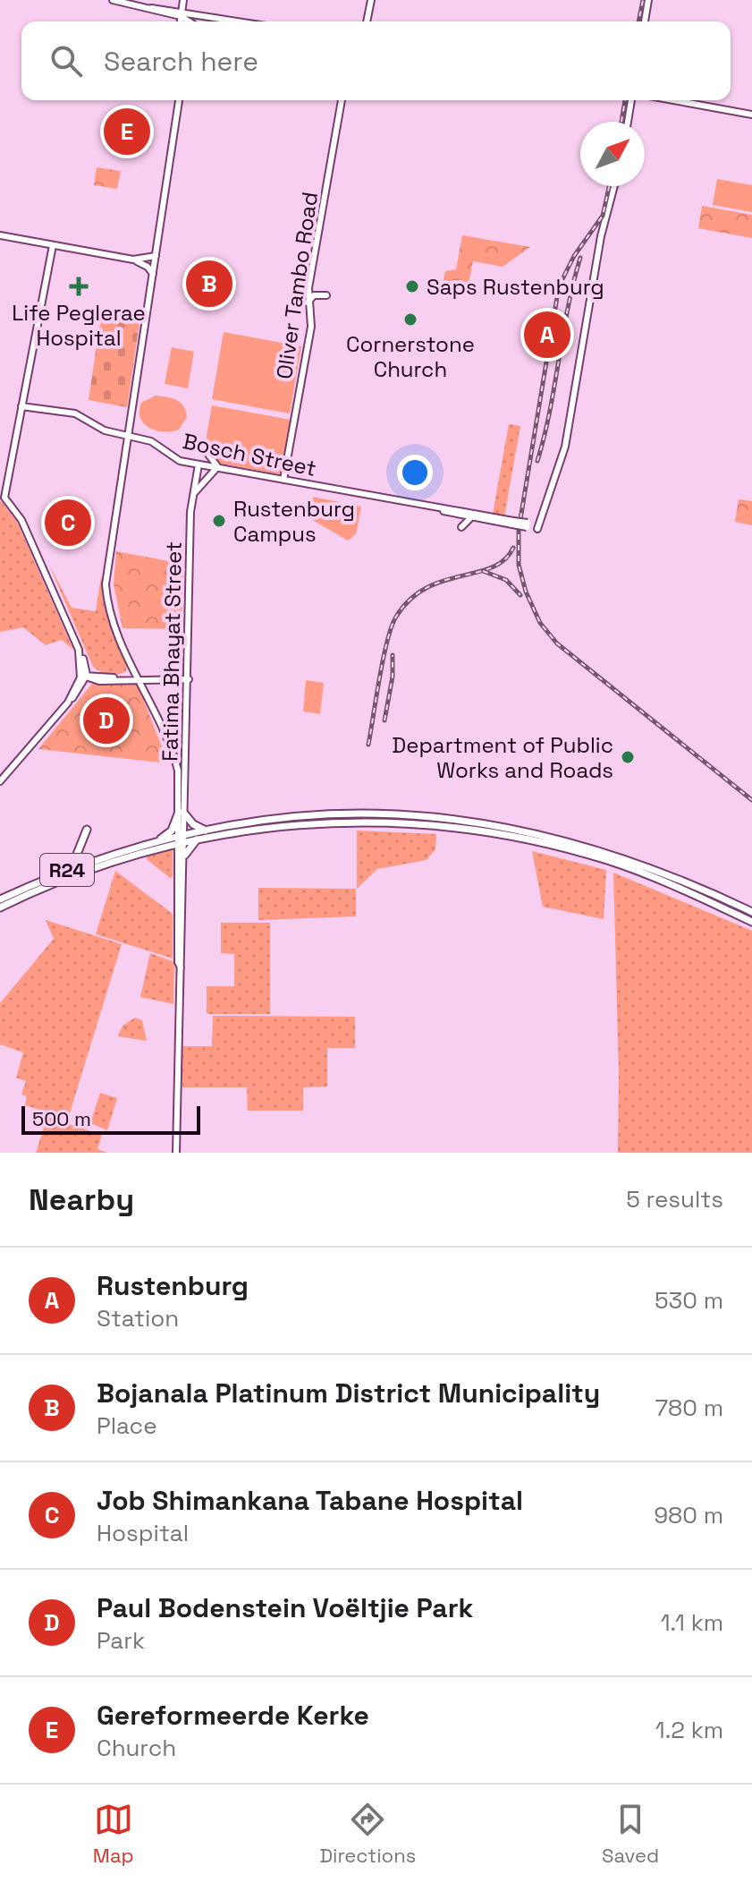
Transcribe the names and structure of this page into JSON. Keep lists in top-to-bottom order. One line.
{"streets":{"main road":["Oliver Tambo Road","Bosch Street","Fatima Bhayat Street","R24"]},"crossings":[["Oliver Tambo Road","Bosch Street"],["Bosch Street","Fatima Bhayat Street"]],"places":{"health":["Life Peglerae Hospital"],"other":["Saps Rustenburg","Cornerstone Church","Rustenburg Campus","Department of Public Works and Roads"]},"scale_bar":"500 m","north":"top right","page":{"search":"Search here","pins":["E","B","A","C","D"],"scale":"500 m","heading":["Nearby","5 results"],"list":[{"mark":"A","name":"Rustenburg","note":"Station","value":"530 m"},{"mark":"B","name":"Bojanala Platinum District Municipality","note":"Place","value":"780 m"},{"mark":"C","name":"Job Shimankana Tabane Hospital","note":"Hospital","value":"980 m"},{"mark":"D","name":"Paul Bodenstein Voëltjie Park","note":"Park","value":"1.1 km"},{"mark":"E","name":"Gereformeerde Kerke","note":"Church","value":"1.2 km"}],"nav":["Map","Directions","Saved"]}}
